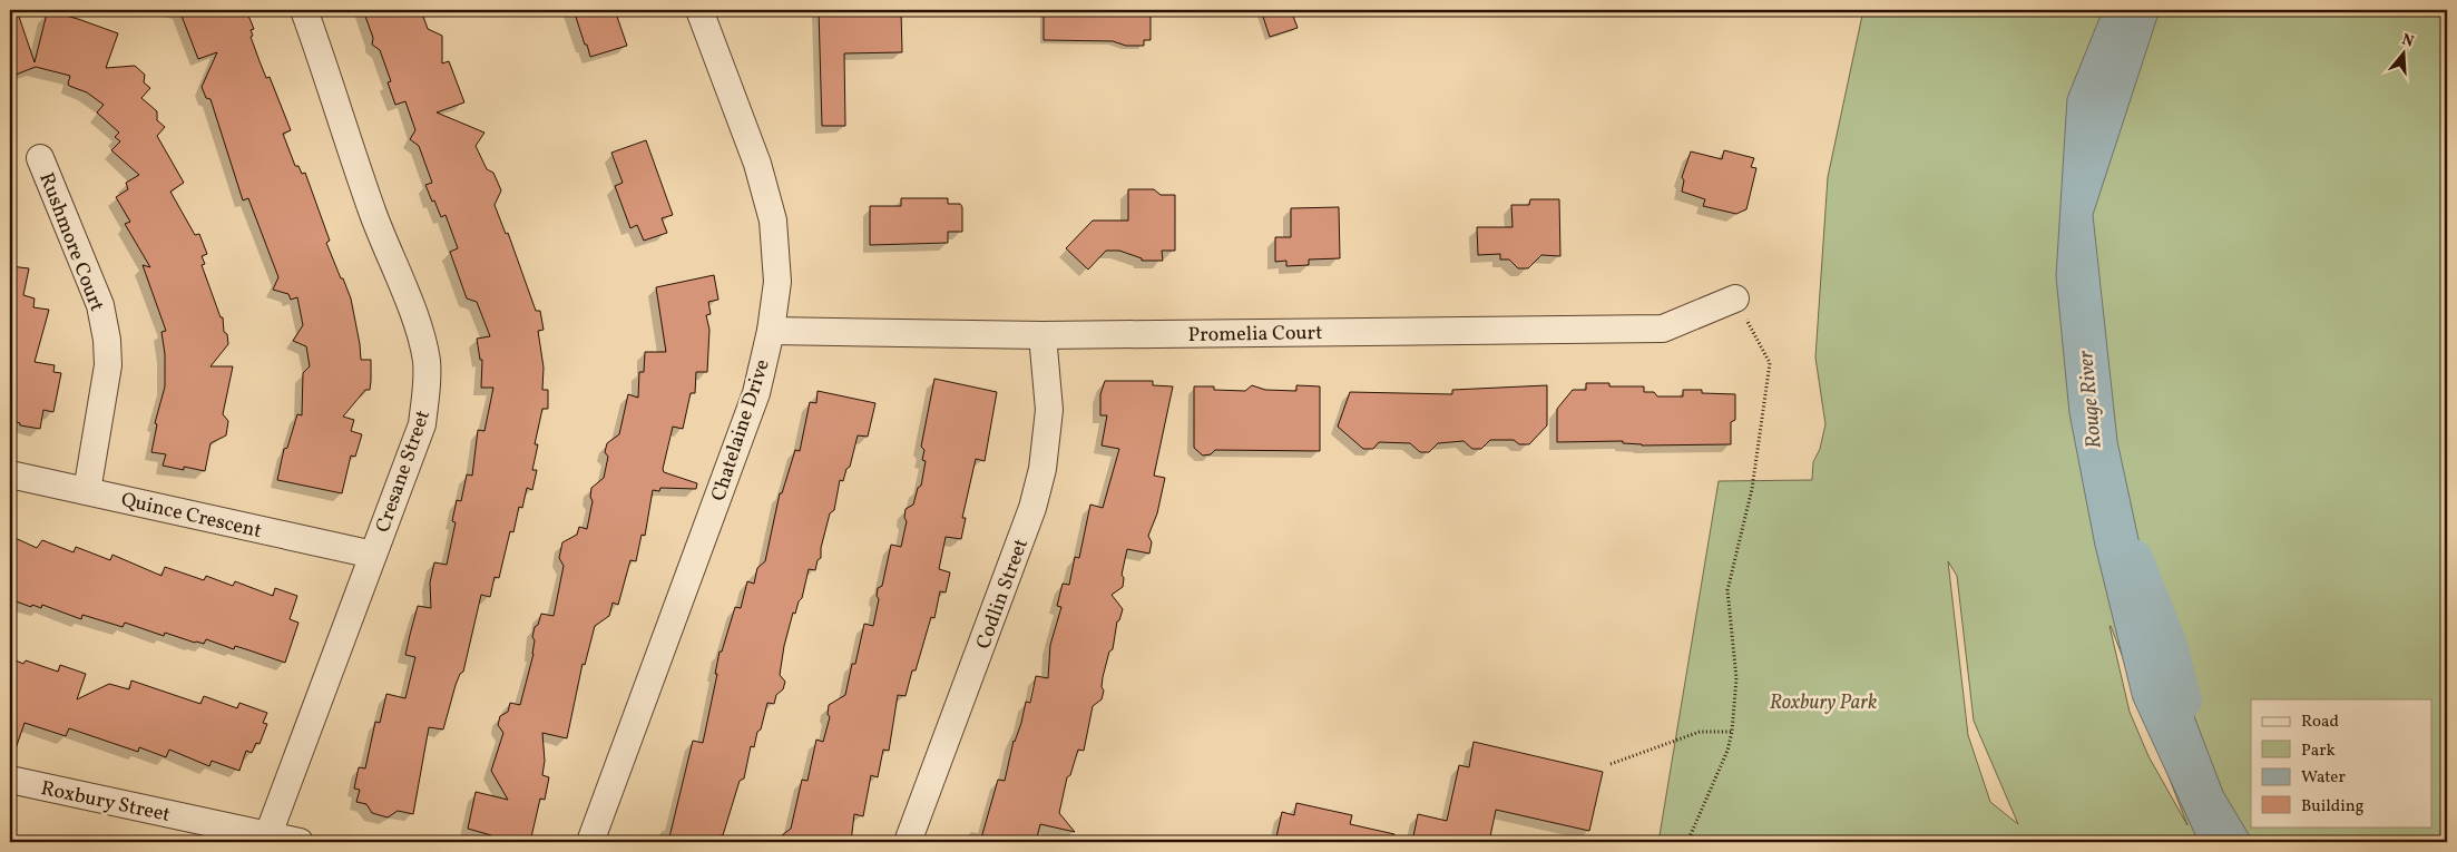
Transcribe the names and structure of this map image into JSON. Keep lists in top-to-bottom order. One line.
{"streets":{"street":["Rushmore Court","Promelia Court","Chatelaine Drive","Cresane Street","Quince Crescent","Codlin Street","Roxbury Street"]},"crossings":[["Rushmore Court","Quince Crescent"],["Promelia Court","Chatelaine Drive"],["Promelia Court","Codlin Street"],["Cresane Street","Quince Crescent"],["Cresane Street","Roxbury Street"]],"water":["Rouge River"],"parks":["Roxbury Park"],"legend":["Road","Park","Water","Building"],"north":"top"}
